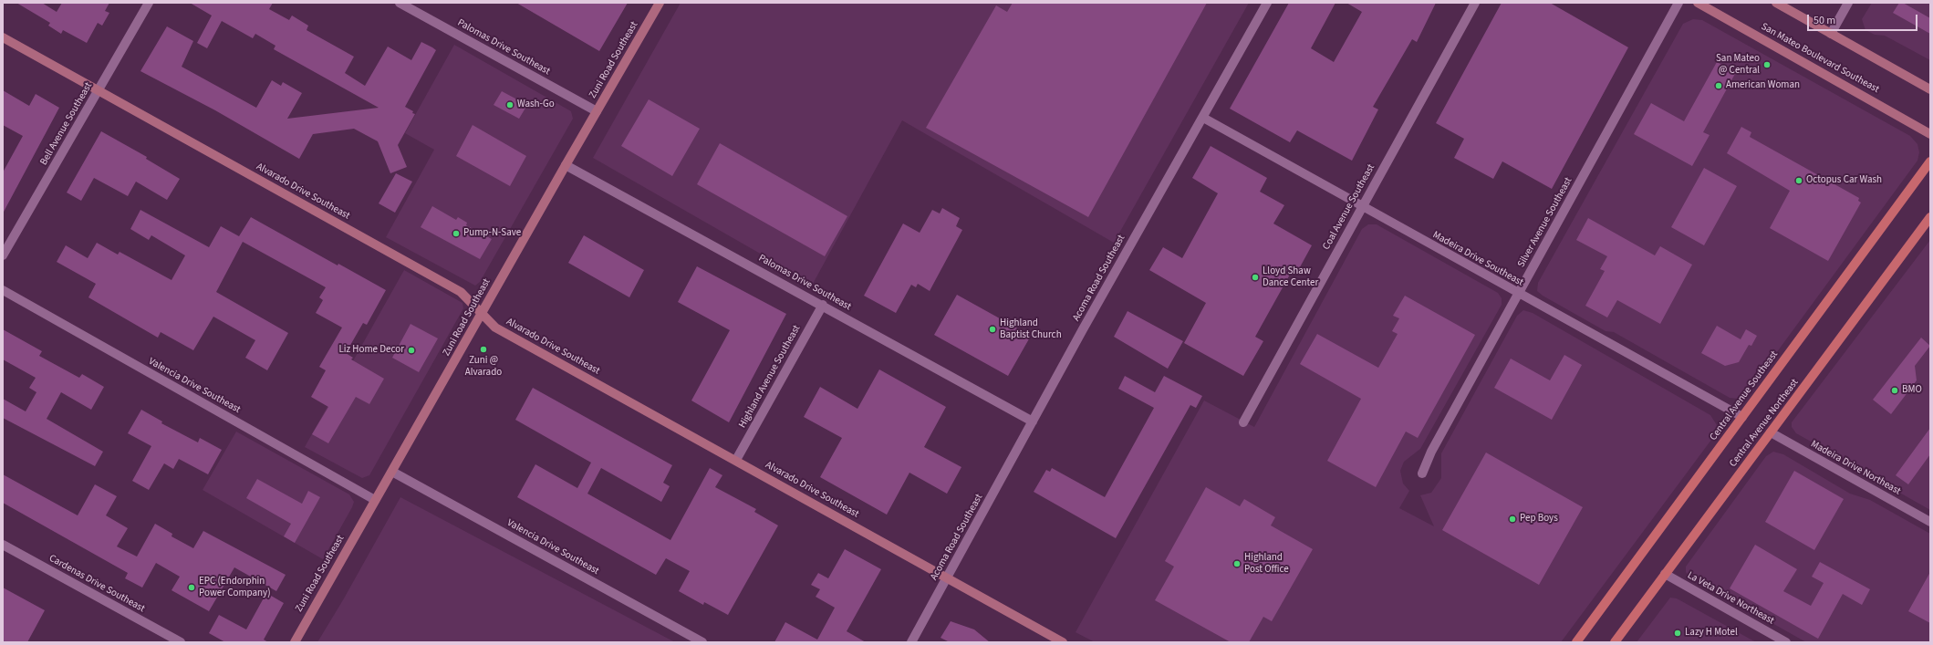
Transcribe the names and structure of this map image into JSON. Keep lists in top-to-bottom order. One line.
{"streets":{"main road":["Central Avenue Southeast","Central Avenue Northeast"],"street":["Palomas Drive Southeast","San Mateo Boulevard Southeast","Zuni Road Southeast","Bell Avenue Southeast","Alvarado Drive Southeast","Coal Avenue Southeast","Silver Avenue Southeast","Madeira Drive Southeast","Acoma Road Southeast","Highland Avenue Southeast","Valencia Drive Southeast","Madeira Drive Northeast","Cardenas Drive Southeast","La Veta Drive Northeast"]},"crossings":[["Palomas Drive Southeast","Zuni Road Southeast"],["Palomas Drive Southeast","Acoma Road Southeast"],["Palomas Drive Southeast","Highland Avenue Southeast"],["Zuni Road Southeast","Alvarado Drive Southeast"],["Zuni Road Southeast","Valencia Drive Southeast"],["Bell Avenue Southeast","Alvarado Drive Southeast"],["Alvarado Drive Southeast","Acoma Road Southeast"],["Alvarado Drive Southeast","Highland Avenue Southeast"],["Coal Avenue Southeast","Madeira Drive Southeast"],["Silver Avenue Southeast","Madeira Drive Southeast"],["Madeira Drive Southeast","Acoma Road Southeast"],["Madeira Drive Southeast","Central Avenue Southeast"],["Central Avenue Northeast","Madeira Drive Northeast"],["Central Avenue Northeast","La Veta Drive Northeast"]],"places":["San Mateo @ Central","American Woman","Wash-Go","Octopus Car Wash","Pump-N-Save","Lloyd Shaw Dance Center","Highland Baptist Church","Zuni @ Alvarado","Liz Home Decor","BMO","Pep Boys","Highland Post Office","EPC (Endorphin Power Company)","Lazy H Motel"],"scale_bar":"50 m"}
